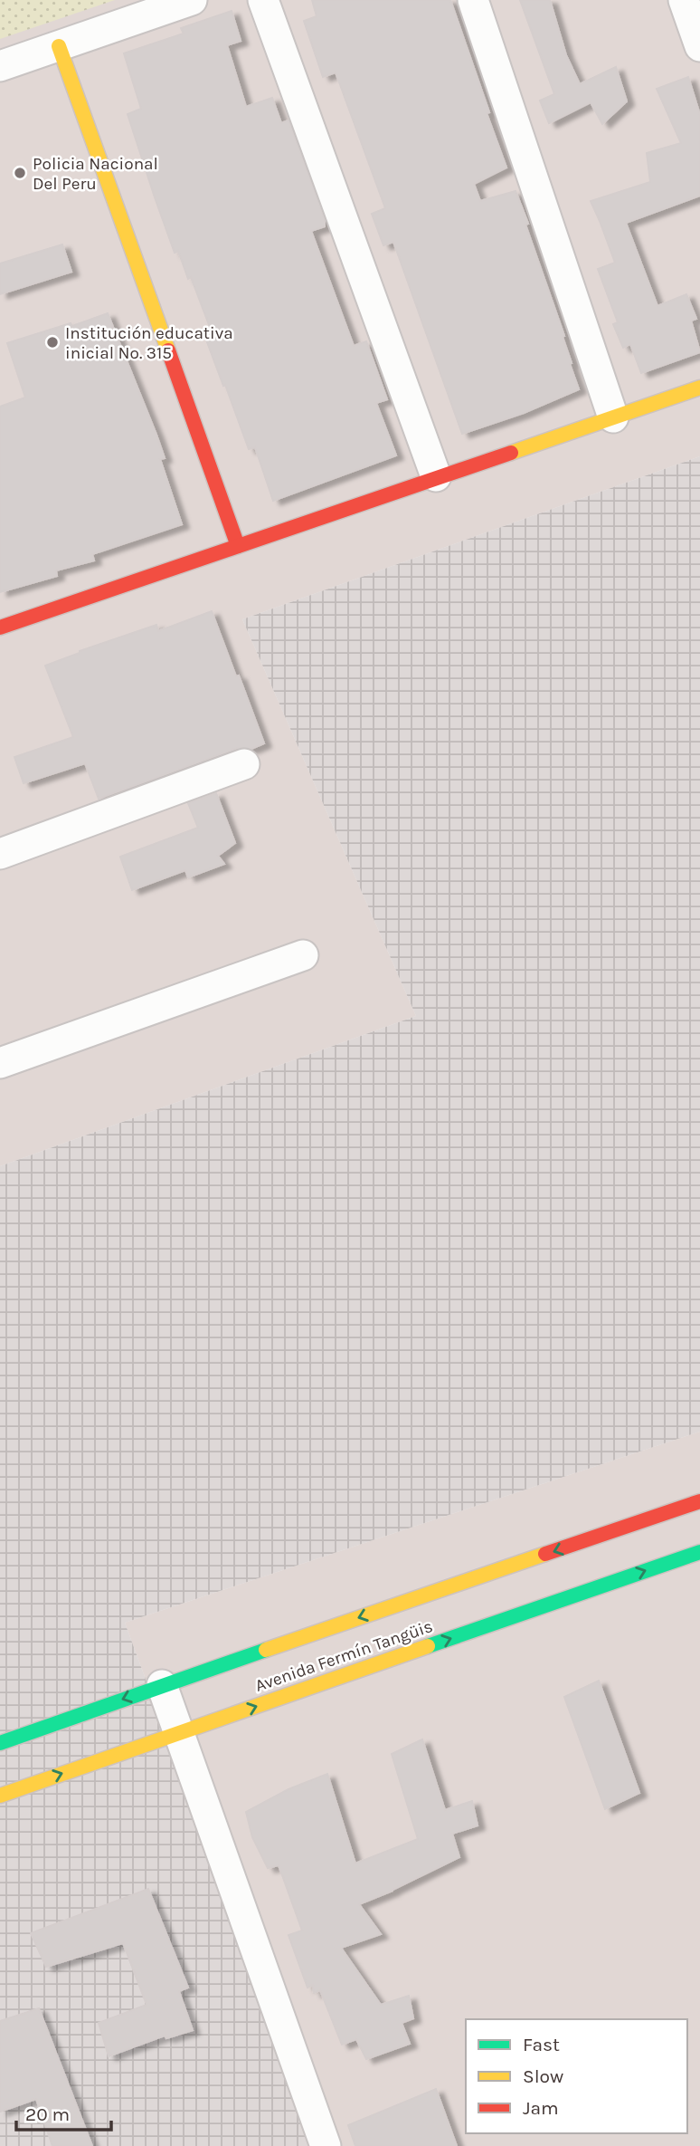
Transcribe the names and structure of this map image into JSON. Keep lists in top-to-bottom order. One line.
{"streets":{"main road":["Avenida Fermín Tangüis"]},"places":["Policia Nacional Del Peru","Institución educativa inicial No. 315"],"legend":["Fast","Slow","Jam"],"scale_bar":"20 m"}
